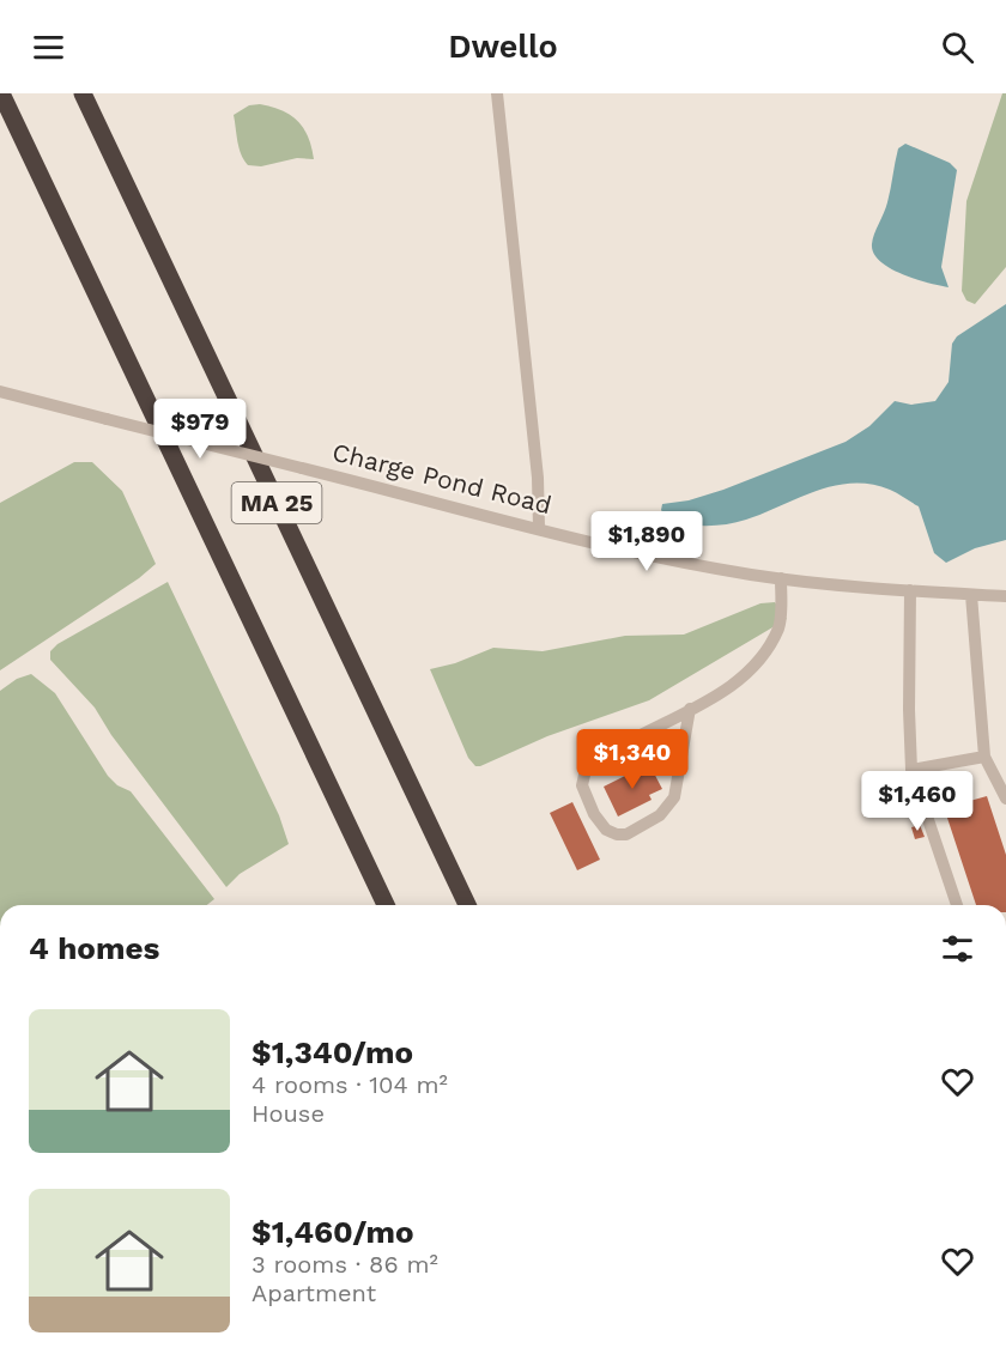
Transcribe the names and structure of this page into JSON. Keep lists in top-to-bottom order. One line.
{"streets":{"highway":["MA 25"],"street":["Charge Pond Road"]},"page":{"header":"Dwello","price":["$979","$1,890","$1,340","$1,460"],"heading":"4 homes","list":[{"name":"$1,340/mo","note":"4 rooms · 104 m² · House"},{"name":"$1,460/mo","note":"3 rooms · 86 m² · Apartment"}]}}
